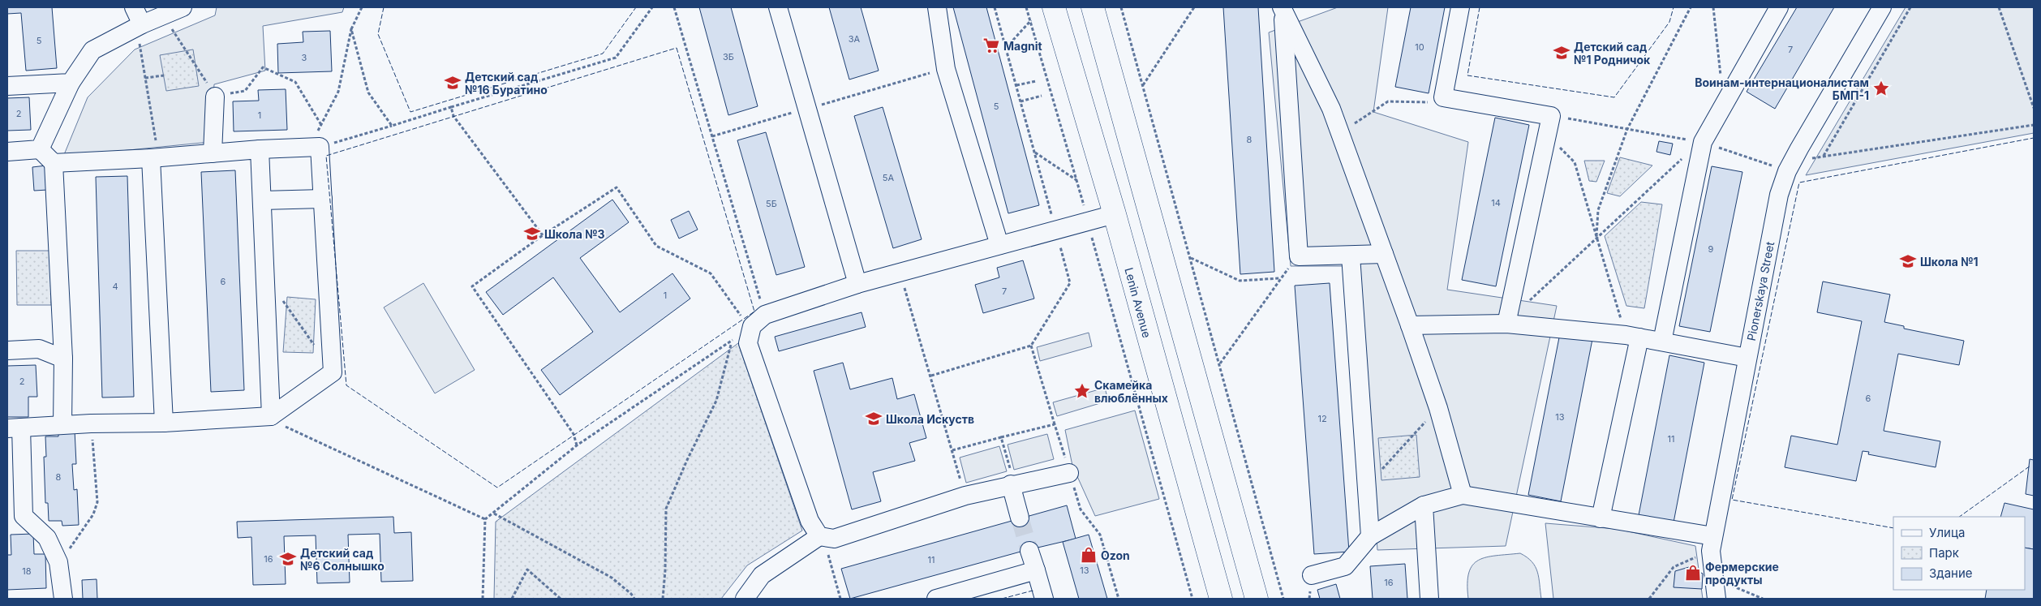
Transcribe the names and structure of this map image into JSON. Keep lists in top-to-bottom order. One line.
{"streets":{"main road":["Lenin Avenue"],"street":["Pionerskaya Street"]},"places":{"supermarket":["Magnit"],"school or university":["Детский сад №1 Родничок","Детский сад №16 Буратино","Школа №3","Школа №1","Школа Искуств","Детский сад №6 Солнышко"],"place":["Воинам-интернационалистам БМП-1","Скамейка влюблённых"],"shop":["Ozon","Фермерские продукты"]},"house_numbers":["3А","5","10","7","3Б","3","5","2","1","8","5А","14","5Б","9","6","4","7","1","2","6","13","12","11","8","16","11","13","18","16"],"legend":["Улица","Парк","Здание"]}
